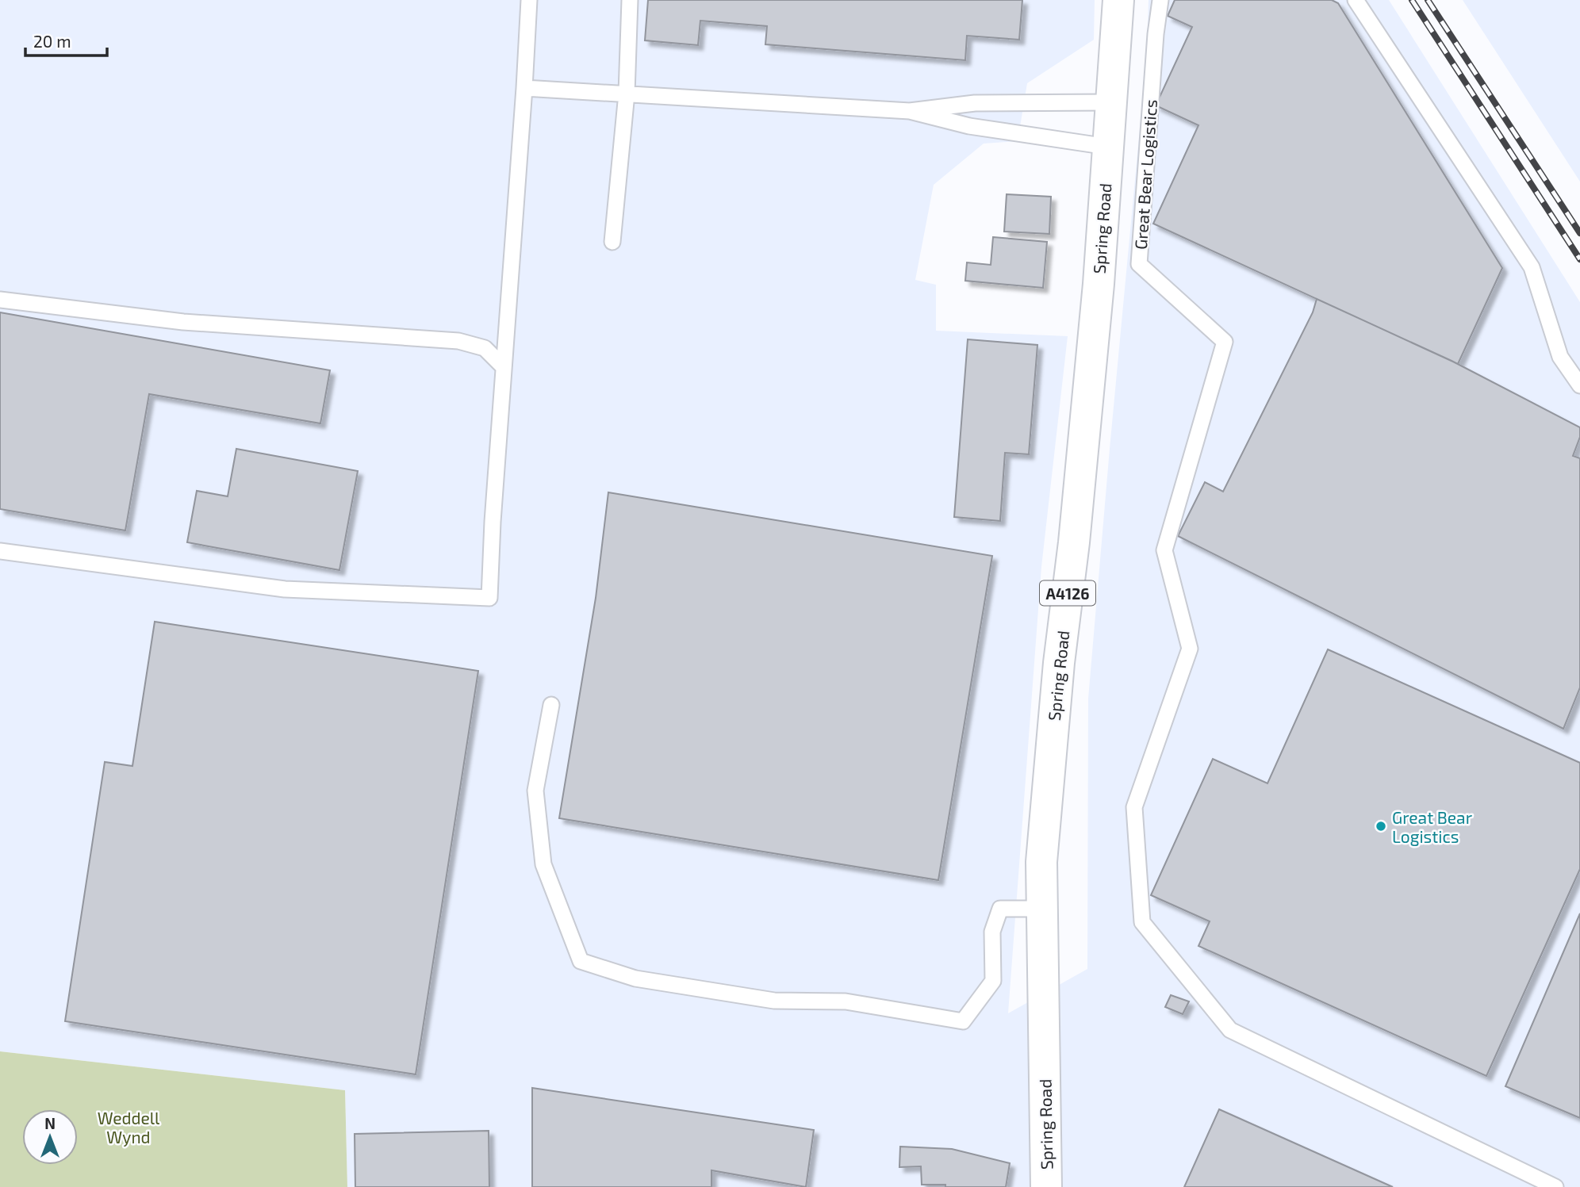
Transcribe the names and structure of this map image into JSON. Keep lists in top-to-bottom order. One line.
{"streets":{"main road":["Spring Road","A4126"],"lane":["Great Bear Logistics"]},"parks":["Weddell Wynd"],"places":["Great Bear Logistics"],"scale_bar":"20 m","north":"top"}
